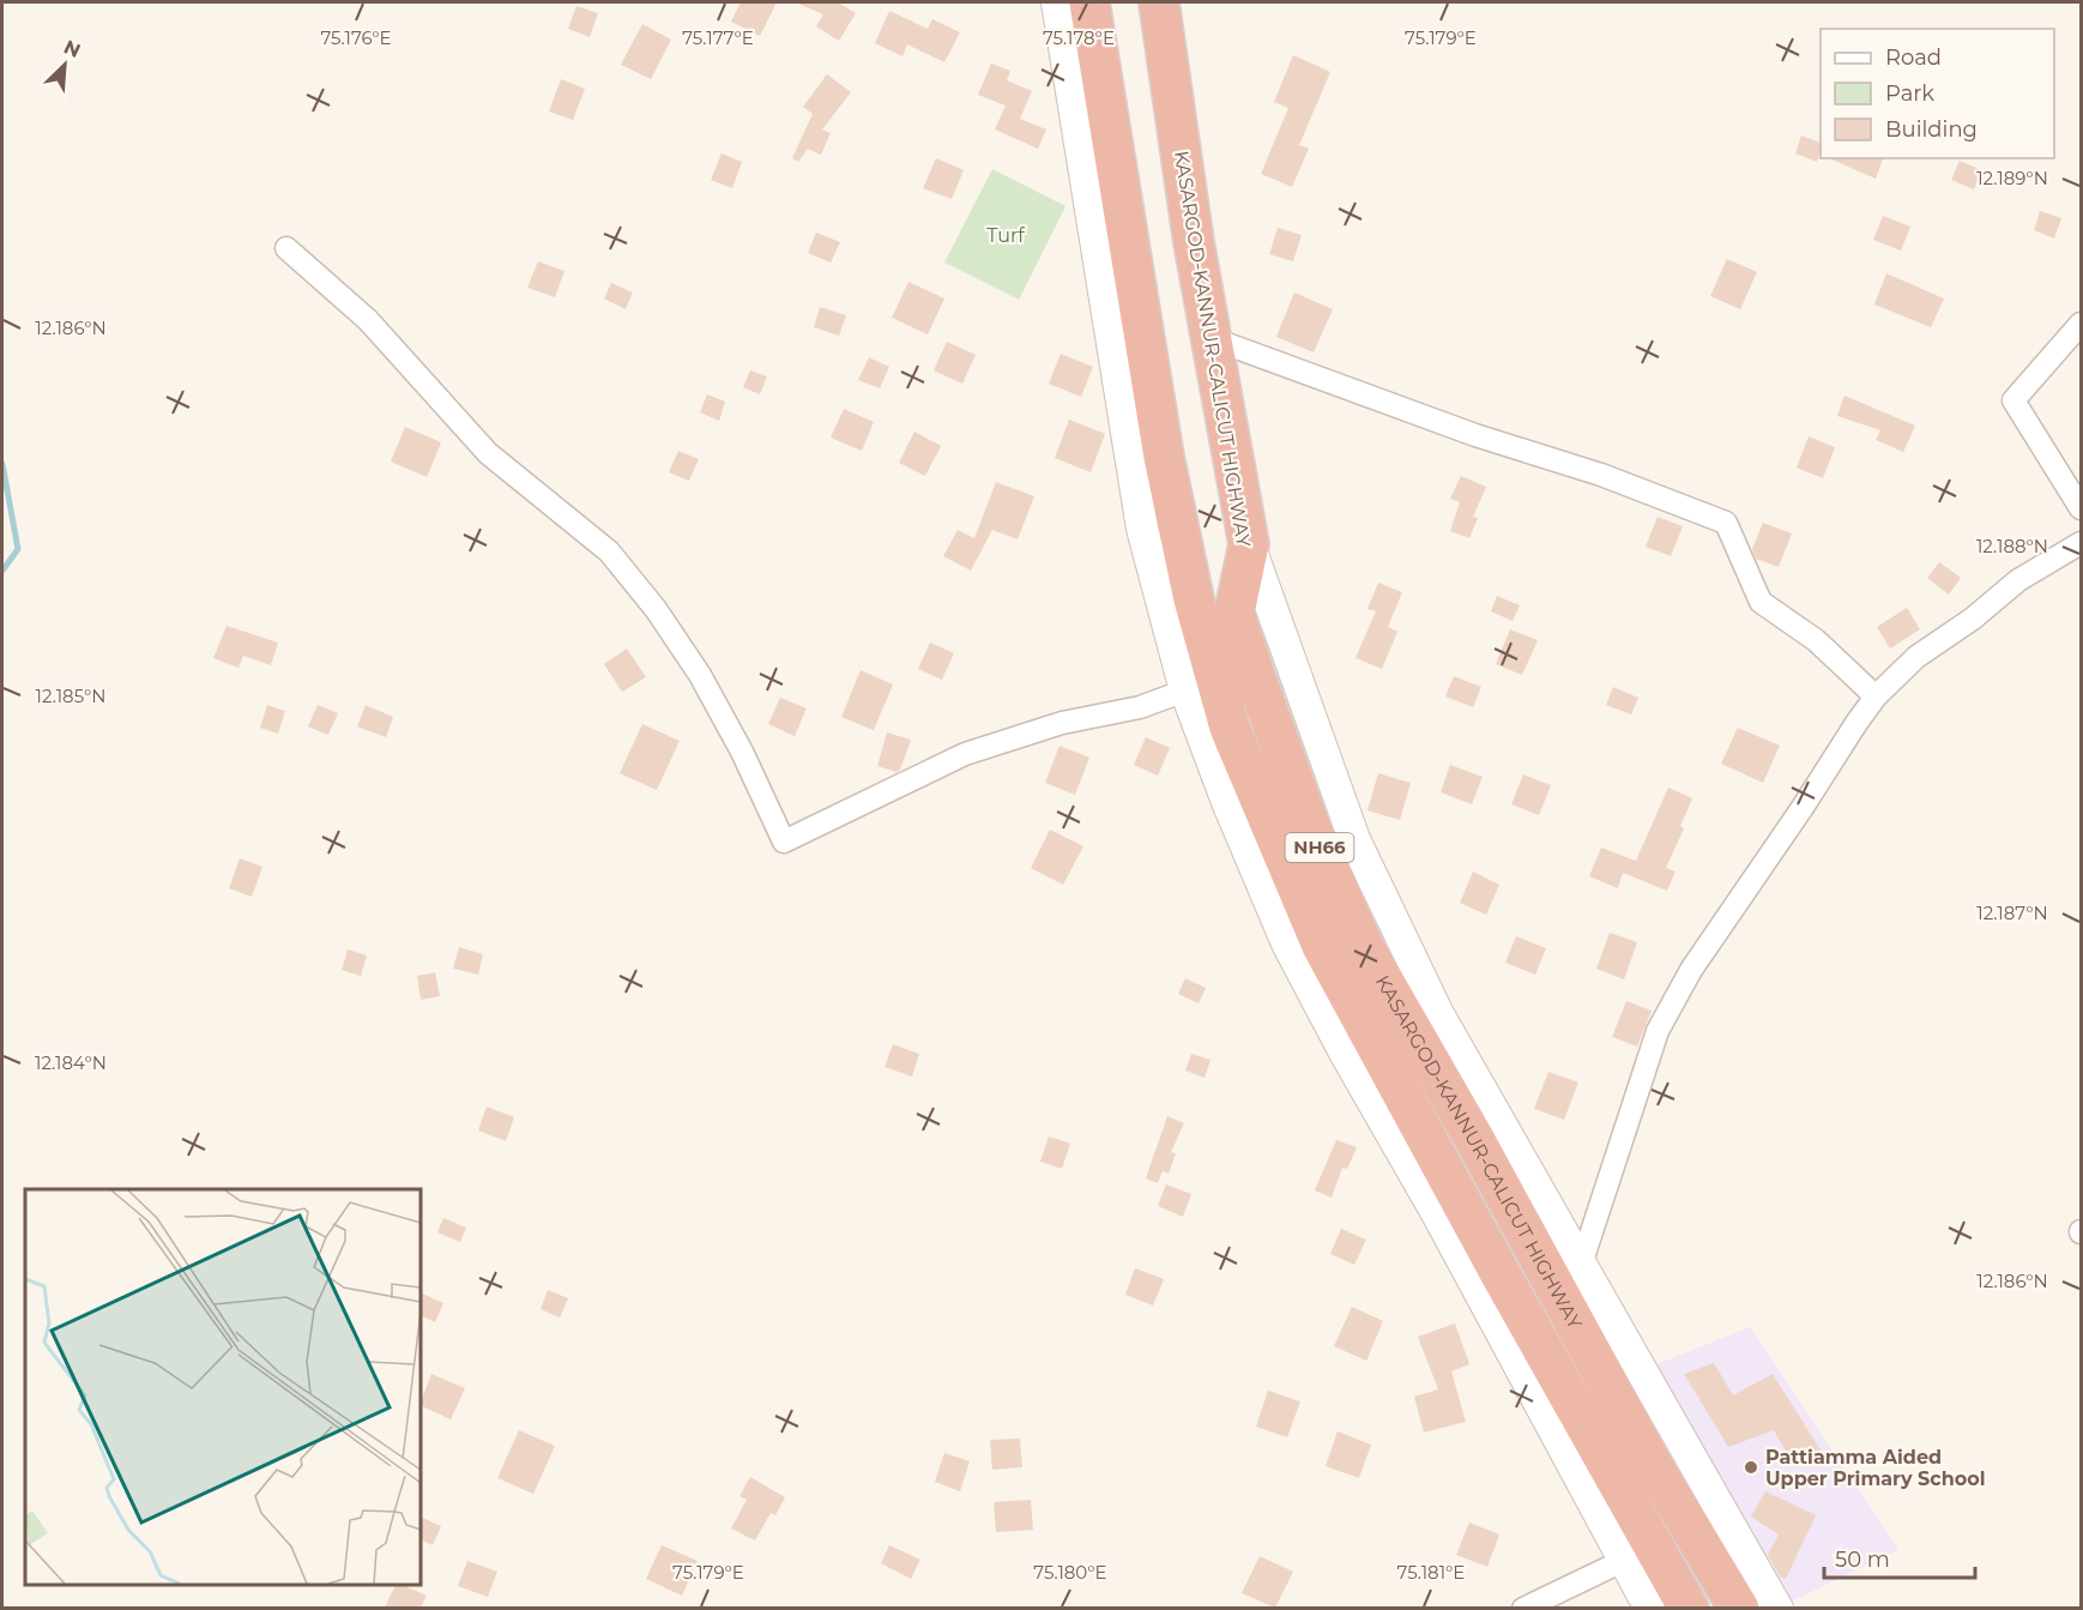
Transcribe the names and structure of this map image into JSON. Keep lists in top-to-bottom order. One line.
{"streets":{"highway":["KASARGOD-KANNUR-CALICUT HIGHWAY","NH66"]},"parks":["Turf"],"places":["Pattiamma Aided Upper Primary School"],"legend":["Road","Park","Building"],"scale_bar":"50 m","north":"top right","coordinates":["75.176°E","75.177°E","75.178°E","75.179°E","12.189°N","12.186°N","12.188°N","12.185°N","12.187°N","12.184°N","75.180°E","75.181°E"]}
